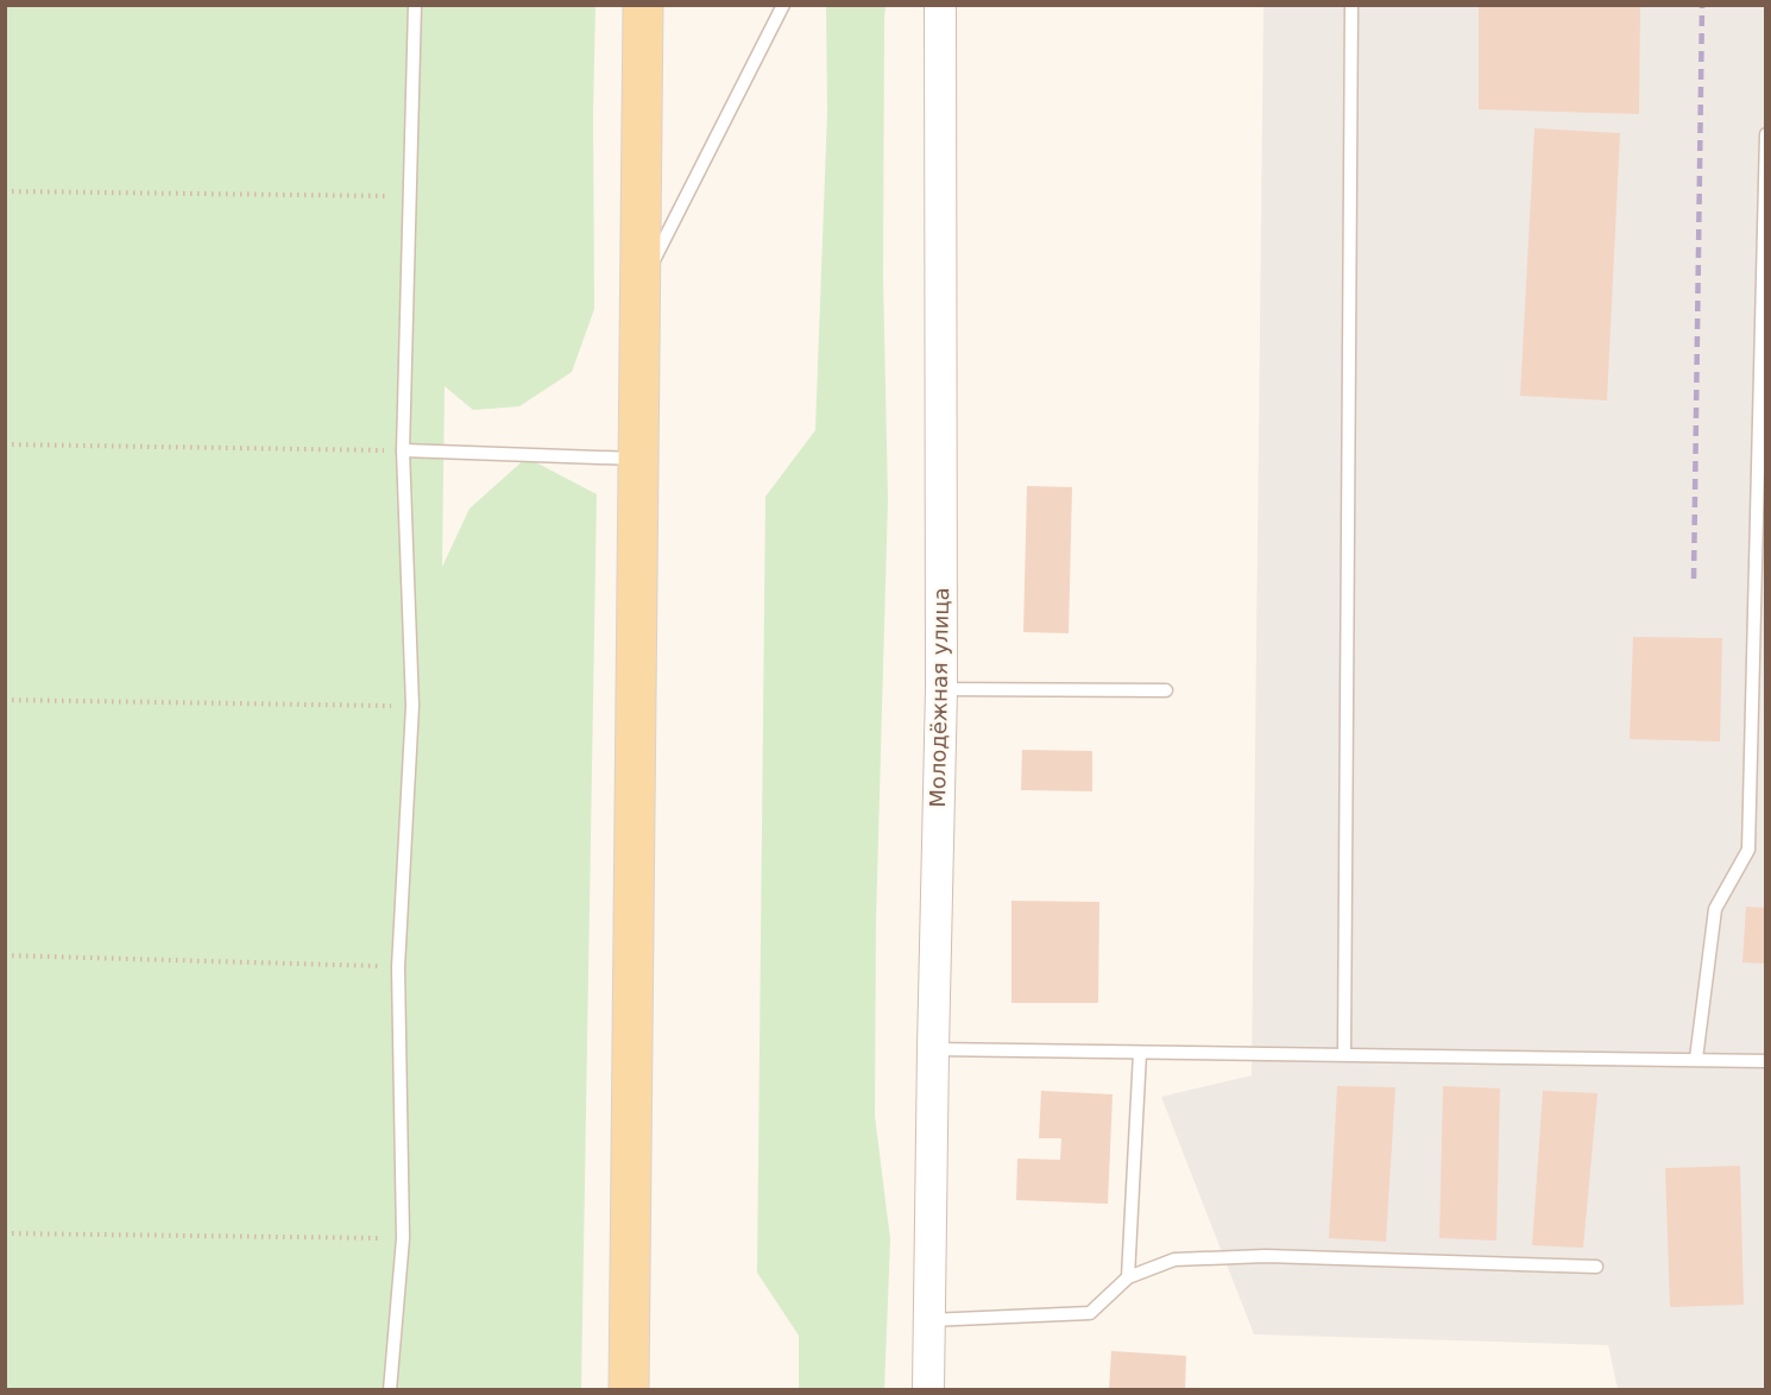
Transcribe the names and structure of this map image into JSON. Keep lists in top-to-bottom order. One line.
{"streets":{"street":["Молодёжная улица"]}}
